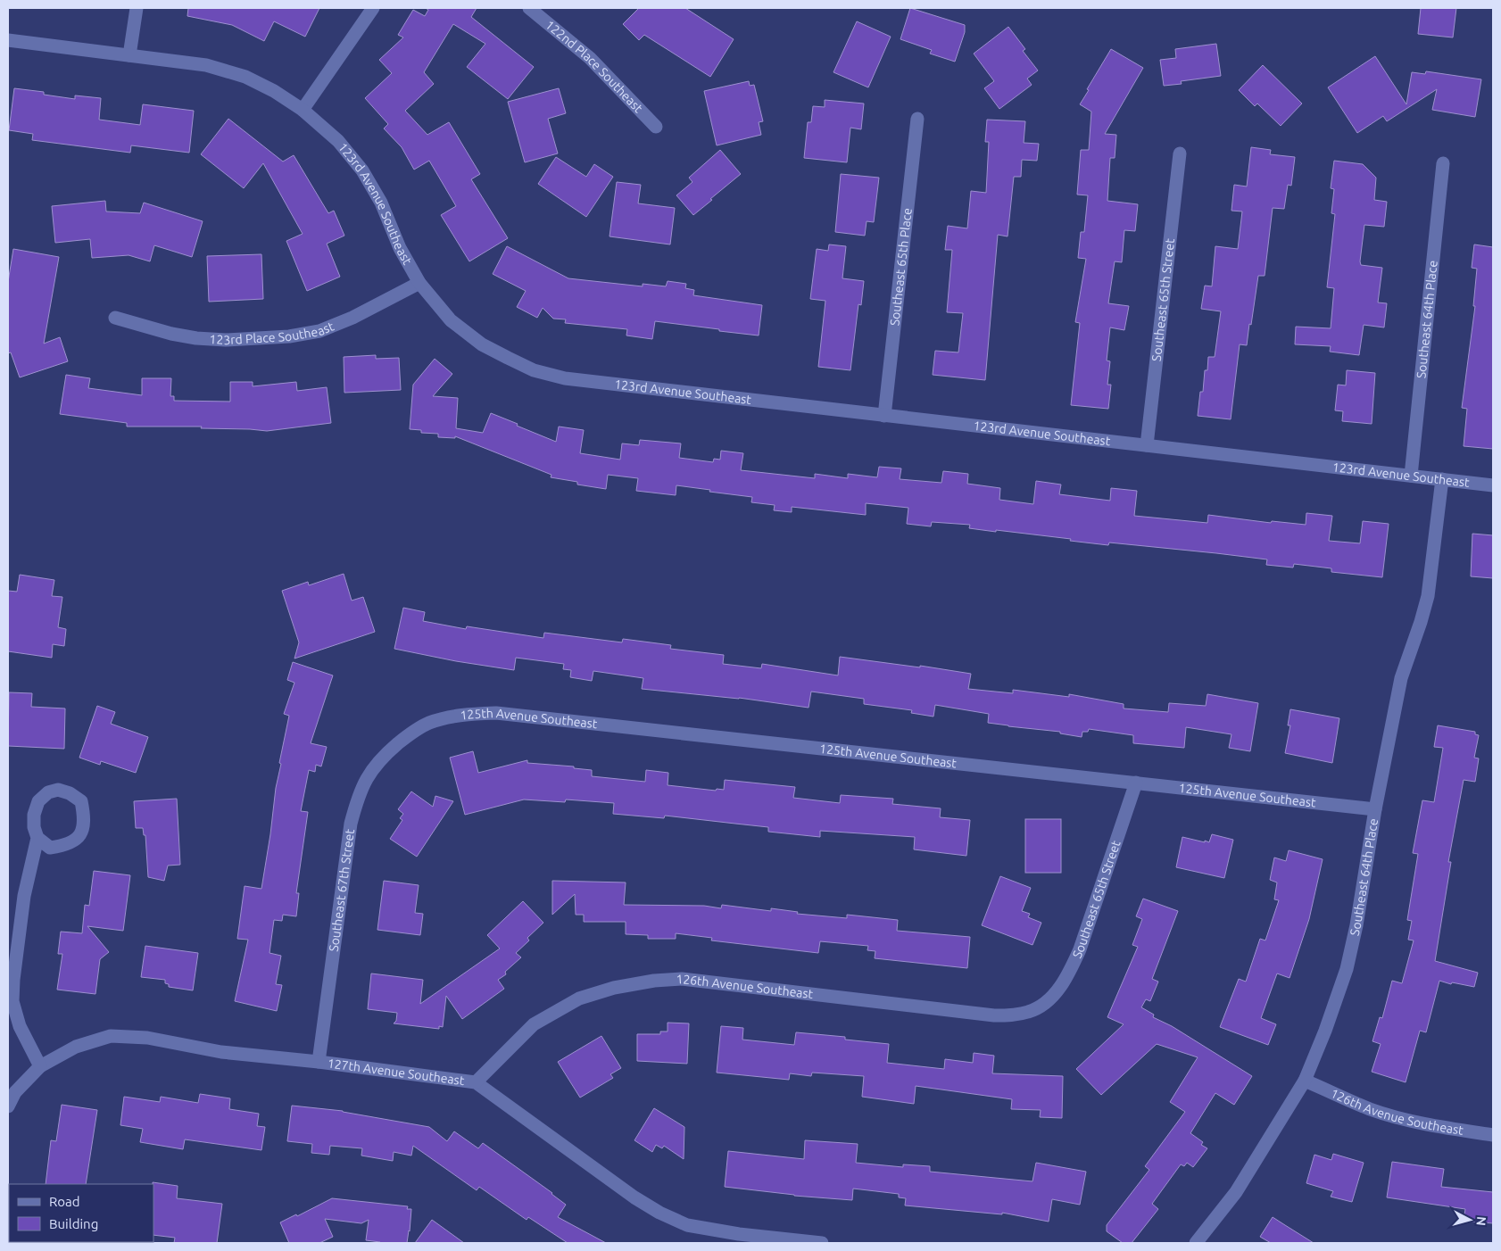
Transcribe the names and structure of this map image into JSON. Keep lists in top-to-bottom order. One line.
{"streets":{"street":["122nd Place Southeast","123rd Avenue Southeast","Southeast 65th Place","Southeast 65th Street","Southeast 64th Place","123rd Place Southeast","125th Avenue Southeast","Southeast 67th Street","126th Avenue Southeast","127th Avenue Southeast"]},"crossings":[["123rd Avenue Southeast","Southeast 65th Place"],["123rd Avenue Southeast","Southeast 65th Street"],["123rd Avenue Southeast","Southeast 64th Place"],["123rd Avenue Southeast","123rd Place Southeast"],["Southeast 65th Street","125th Avenue Southeast"],["Southeast 65th Street","126th Avenue Southeast"],["Southeast 64th Place","125th Avenue Southeast"],["Southeast 64th Place","126th Avenue Southeast"],["125th Avenue Southeast","Southeast 67th Street"],["Southeast 67th Street","127th Avenue Southeast"],["126th Avenue Southeast","127th Avenue Southeast"]],"legend":["Road","Building"],"north":"right"}
